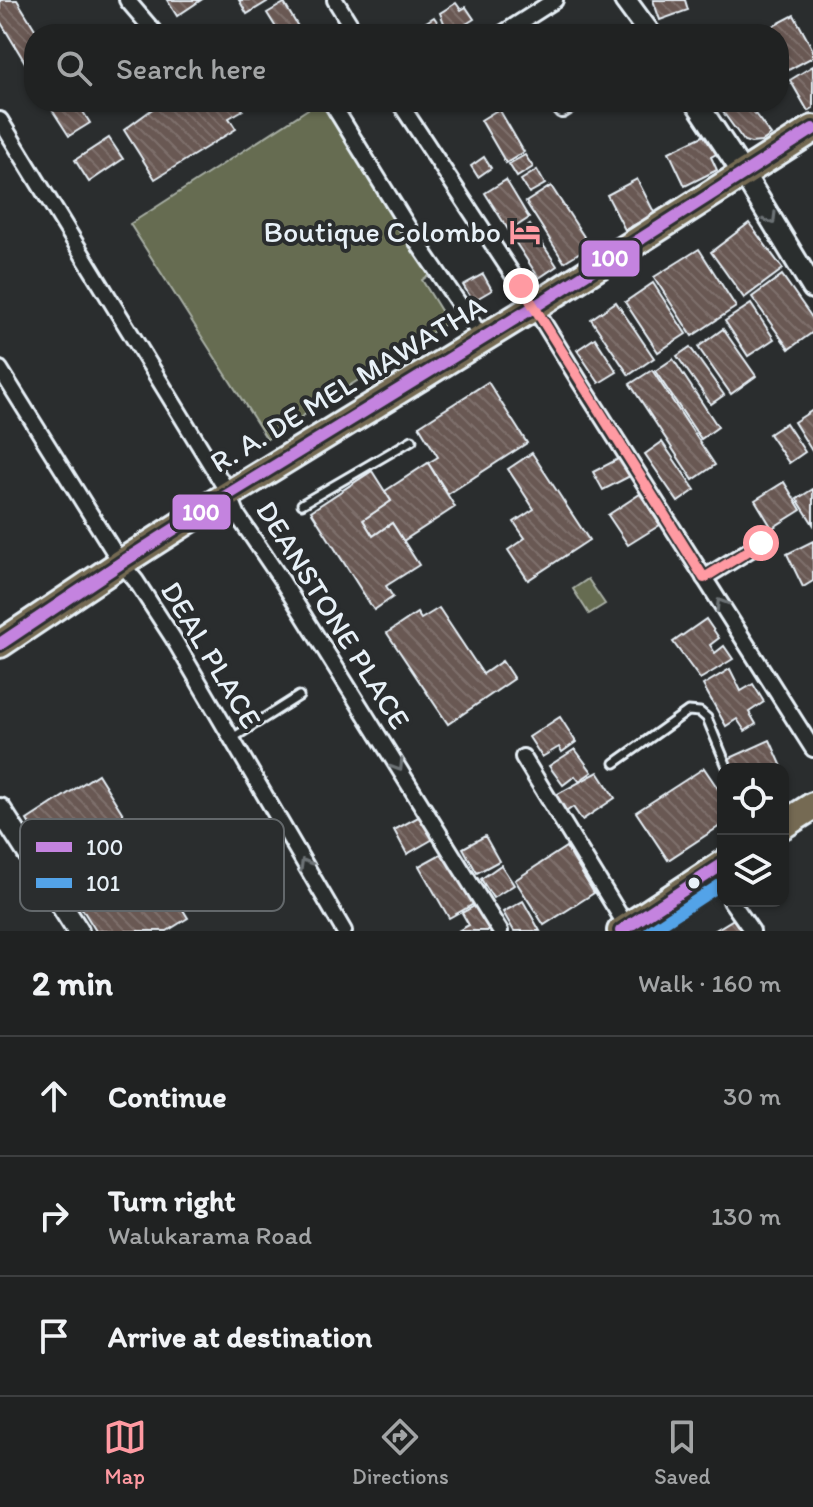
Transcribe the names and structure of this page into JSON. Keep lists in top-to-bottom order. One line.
{"streets":{"highway":["R. A. DE MEL MAWATHA"],"street":["DEANSTONE PLACE","DEAL PLACE"]},"crossings":[["R. A. DE MEL MAWATHA","DEANSTONE PLACE"],["R. A. DE MEL MAWATHA","DEAL PLACE"]],"one_way":["DEANSTONE PLACE"],"places":{"hotel":["Boutique Colombo"]},"lines":["transit line 100","transit line 101"],"legend":["100","101"],"page":{"search":"Search here","heading":["2 min","Walk · 160 m"],"list":[["Continue","30 m"],["Turn right","Walukarama Road","130 m"],"Arrive at destination"],"nav":["Map","Directions","Saved"]}}
